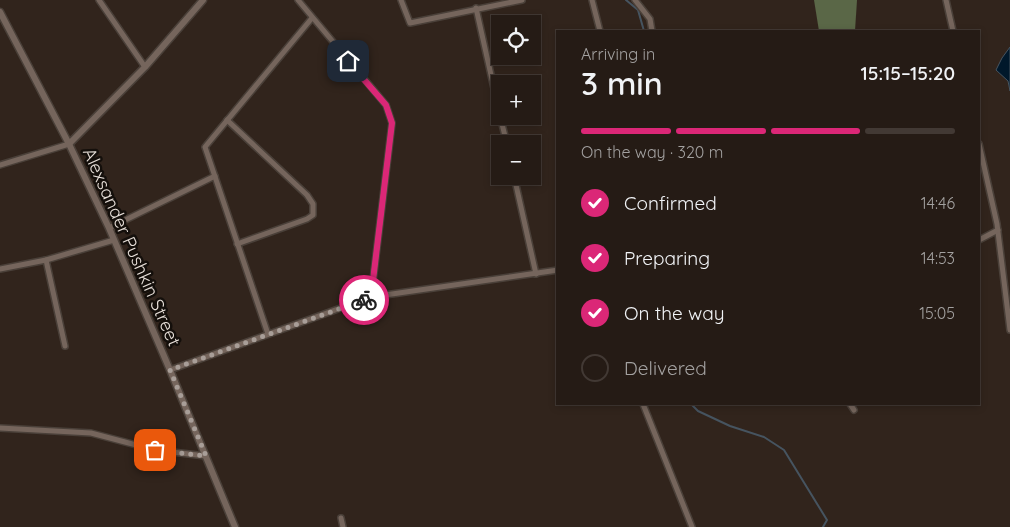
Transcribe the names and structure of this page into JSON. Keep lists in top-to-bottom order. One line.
{"streets":{"street":["Alexsander Pushkin Street"]},"page":{"map_buttons":["+","−"],"heading":["3 min","Arriving in","15:15–15:20"],"bar":"On the way · 320 m","list":[["Confirmed","14:46"],["Preparing","14:53"],["On the way","15:05"],"Delivered"]}}
